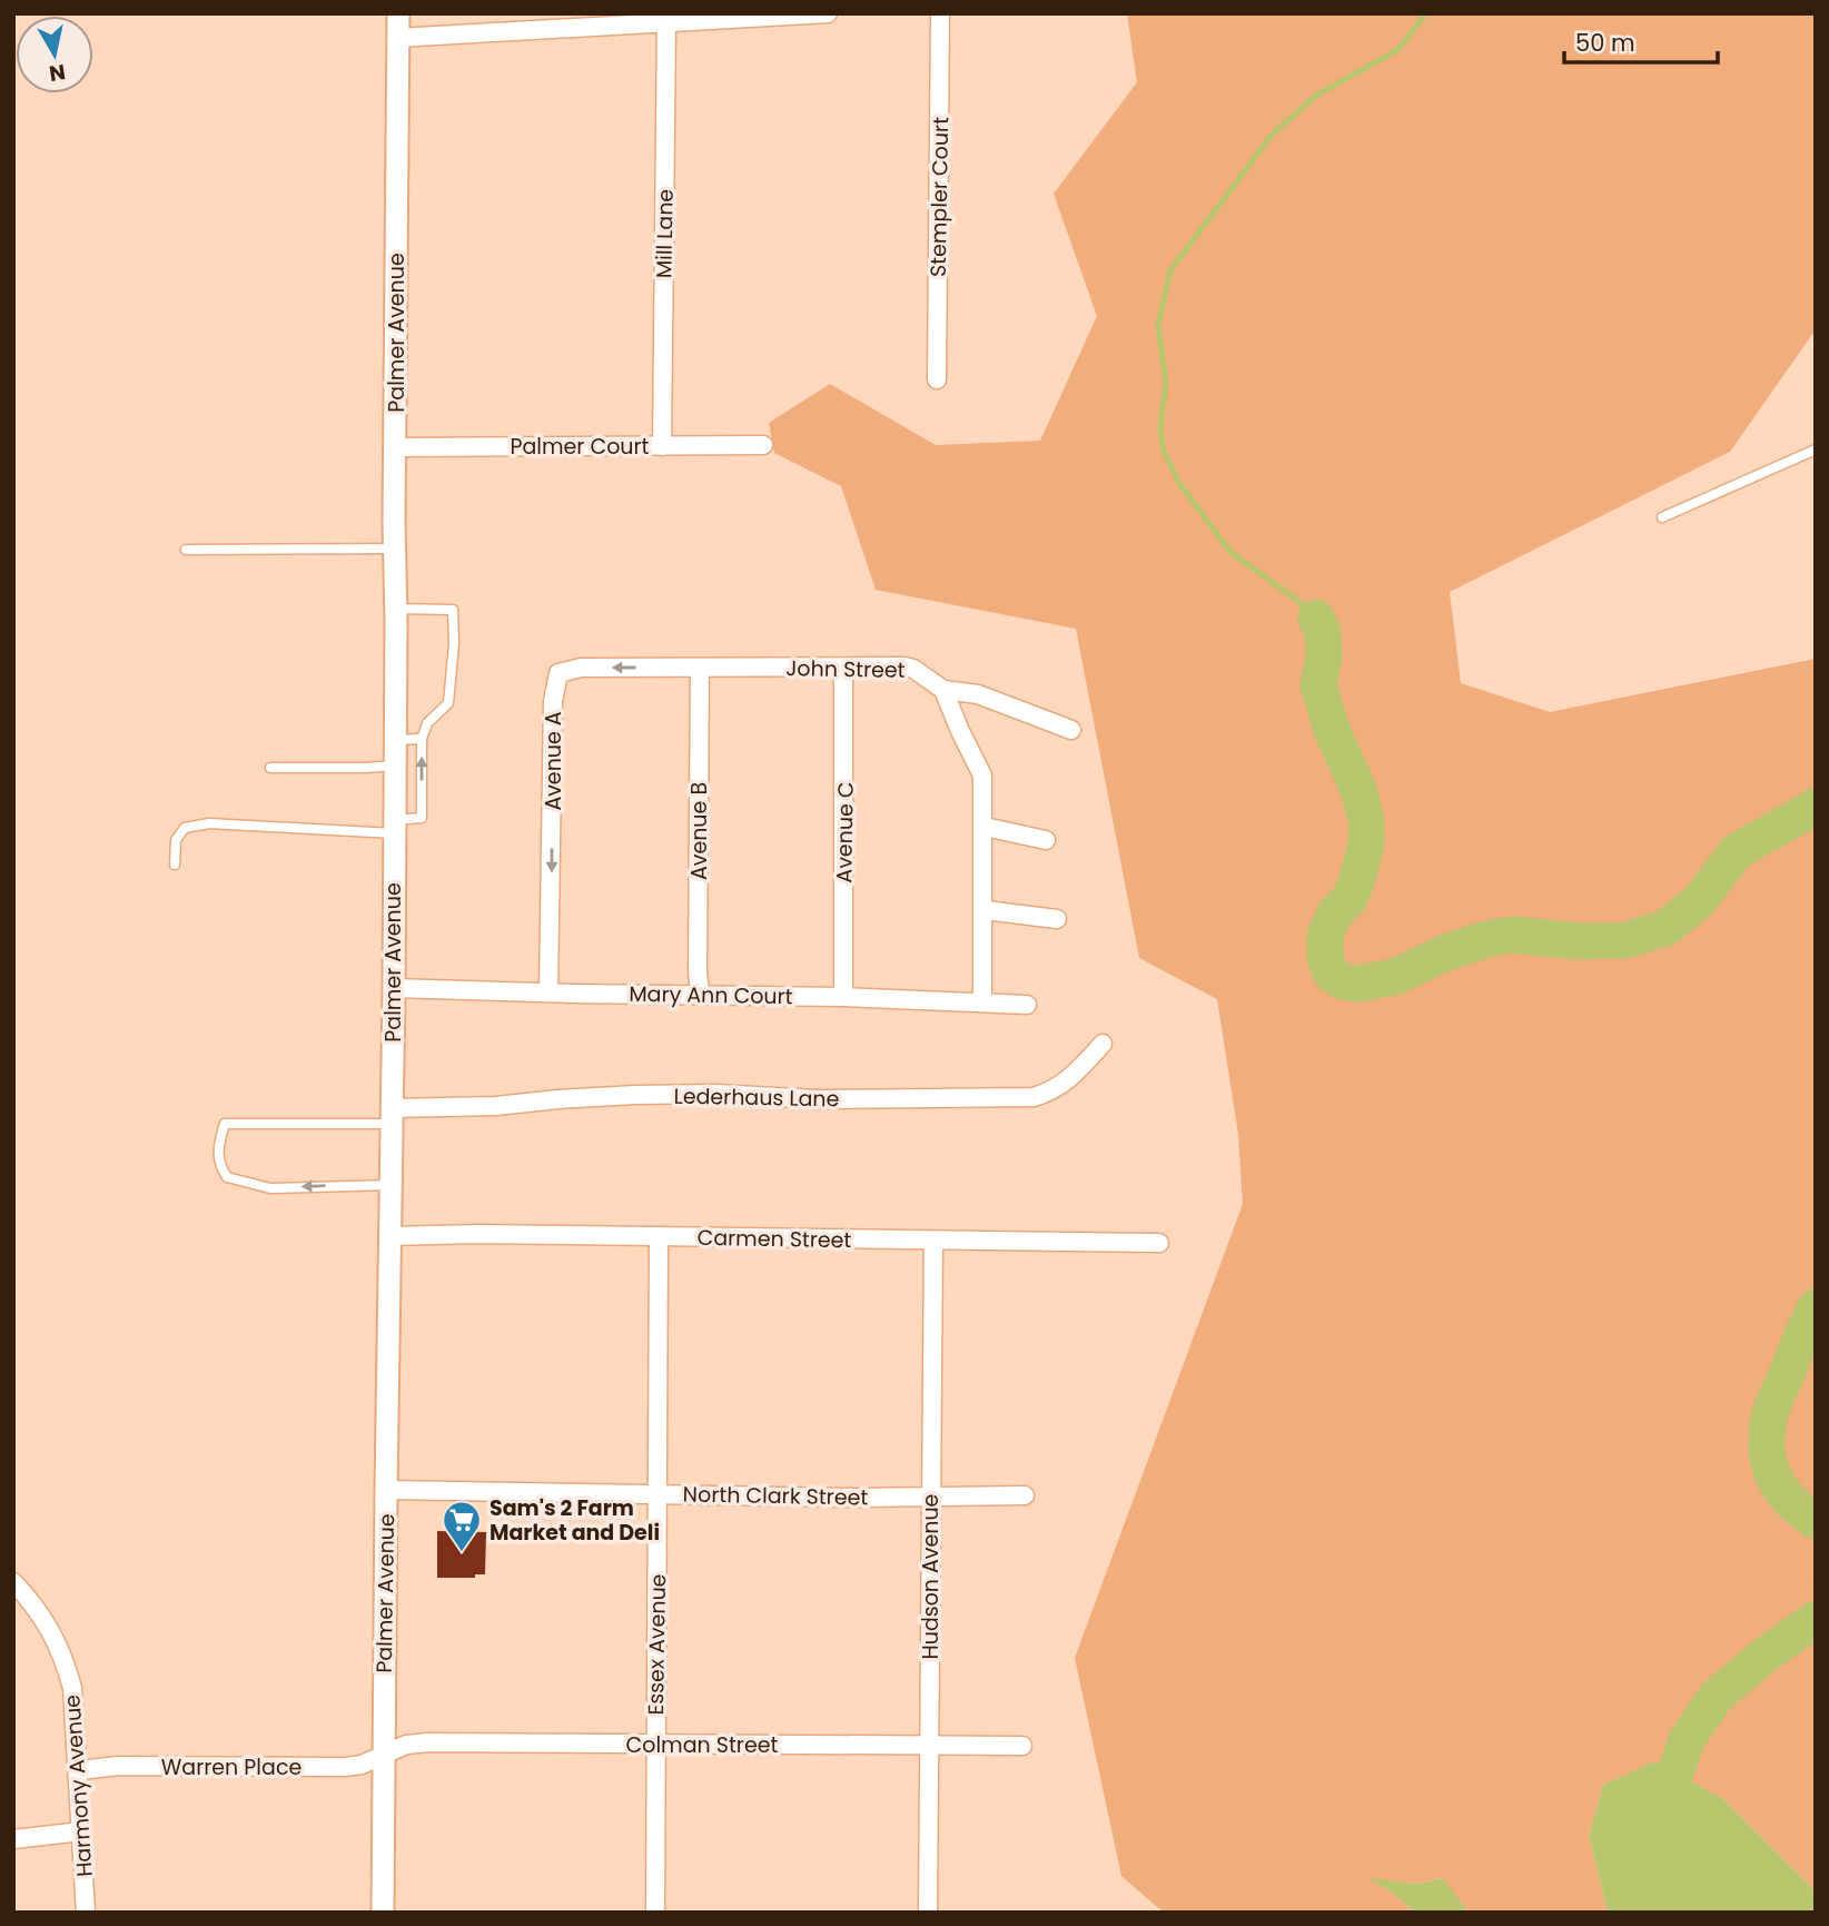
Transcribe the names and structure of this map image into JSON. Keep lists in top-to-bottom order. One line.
{"streets":{"street":["Stempler Court","Mill Lane","Palmer Avenue","Palmer Court","John Street","Avenue A","Avenue B","Avenue C","Mary Ann Court","Lederhaus Lane","Carmen Street","North Clark Street","Hudson Avenue","Essex Avenue","Colman Street","Warren Place","Harmony Avenue"]},"crossings":[["Mill Lane","Palmer Court"],["Palmer Avenue","Palmer Court"],["Palmer Avenue","Mary Ann Court"],["Palmer Avenue","Lederhaus Lane"],["Palmer Avenue","Carmen Street"],["Palmer Avenue","North Clark Street"],["Palmer Avenue","Colman Street"],["Palmer Avenue","Warren Place"],["John Street","Avenue A"],["John Street","Avenue B"],["John Street","Avenue C"],["Avenue A","Avenue B"],["Avenue A","Mary Ann Court"],["Avenue B","Mary Ann Court"],["Avenue C","Mary Ann Court"],["Carmen Street","Hudson Avenue"],["Carmen Street","Essex Avenue"],["North Clark Street","Hudson Avenue"],["North Clark Street","Essex Avenue"],["Hudson Avenue","Colman Street"],["Essex Avenue","Colman Street"],["Colman Street","Warren Place"],["Warren Place","Harmony Avenue"]],"places":{"supermarket":["Sam's 2 Farm Market and Deli"]},"scale_bar":"50 m","north":"bottom"}
